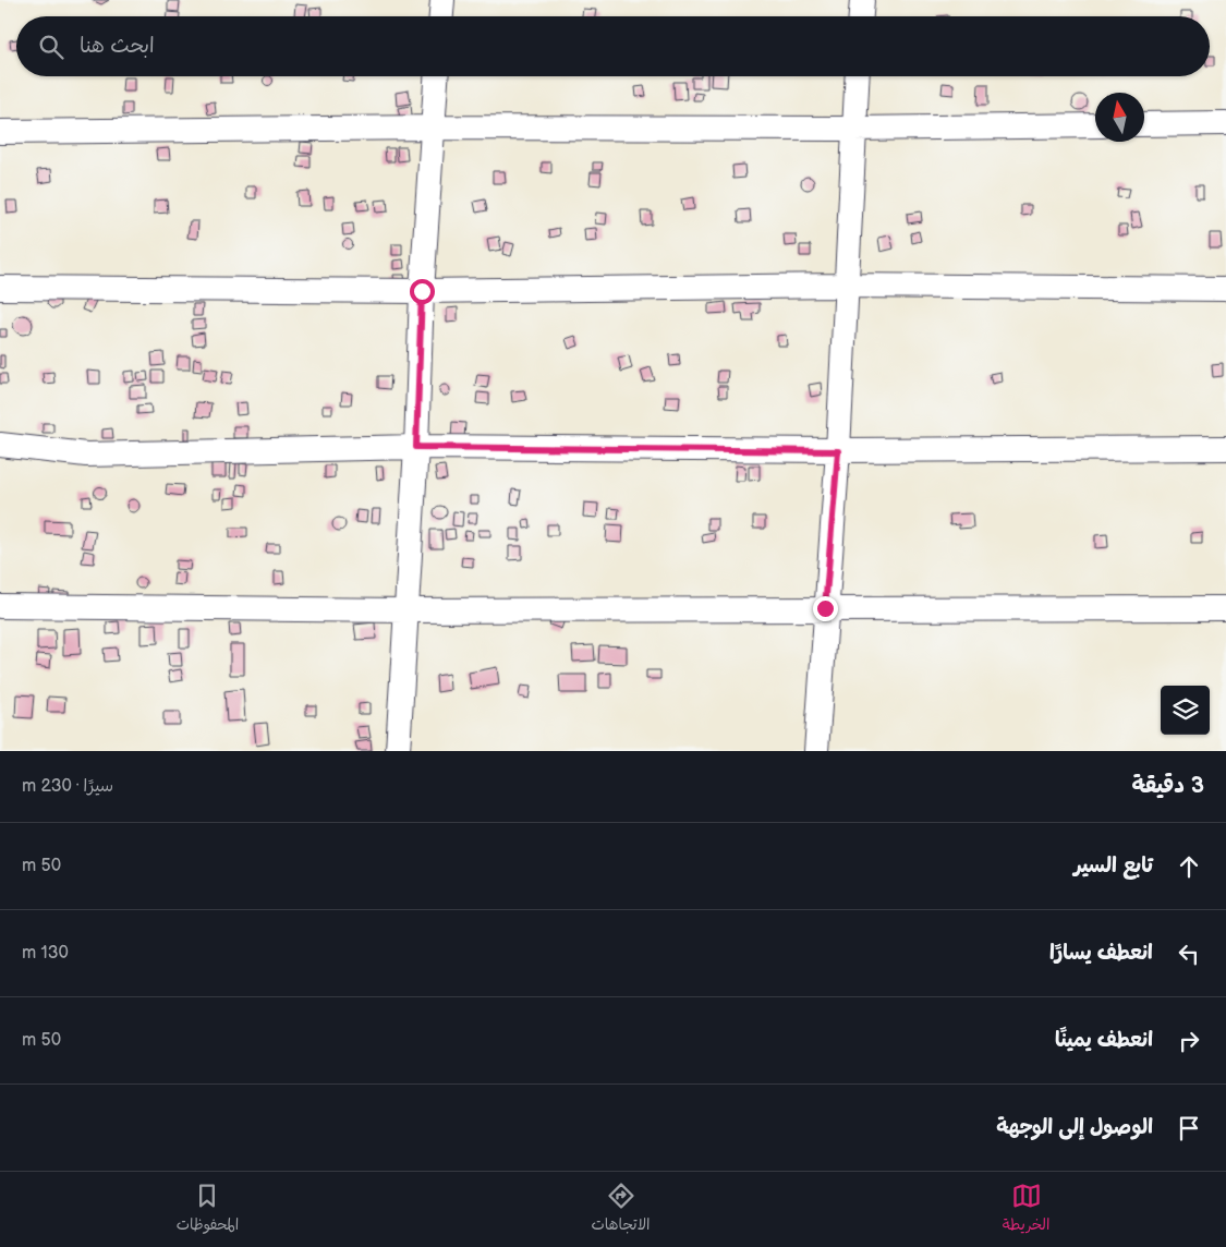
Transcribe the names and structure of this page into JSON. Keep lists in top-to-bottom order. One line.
{"north":"top","page":{"search":"ابحث هنا","heading":["3 دقيقة","سيرًا · 230 m"],"list":[["تابع السير","50 m"],["انعطف يسارًا","130 m"],["انعطف يمينًا","50 m"],"الوصول إلى الوجهة"],"nav":["الخريطة","الاتجاهات","المحفوظات"]}}
